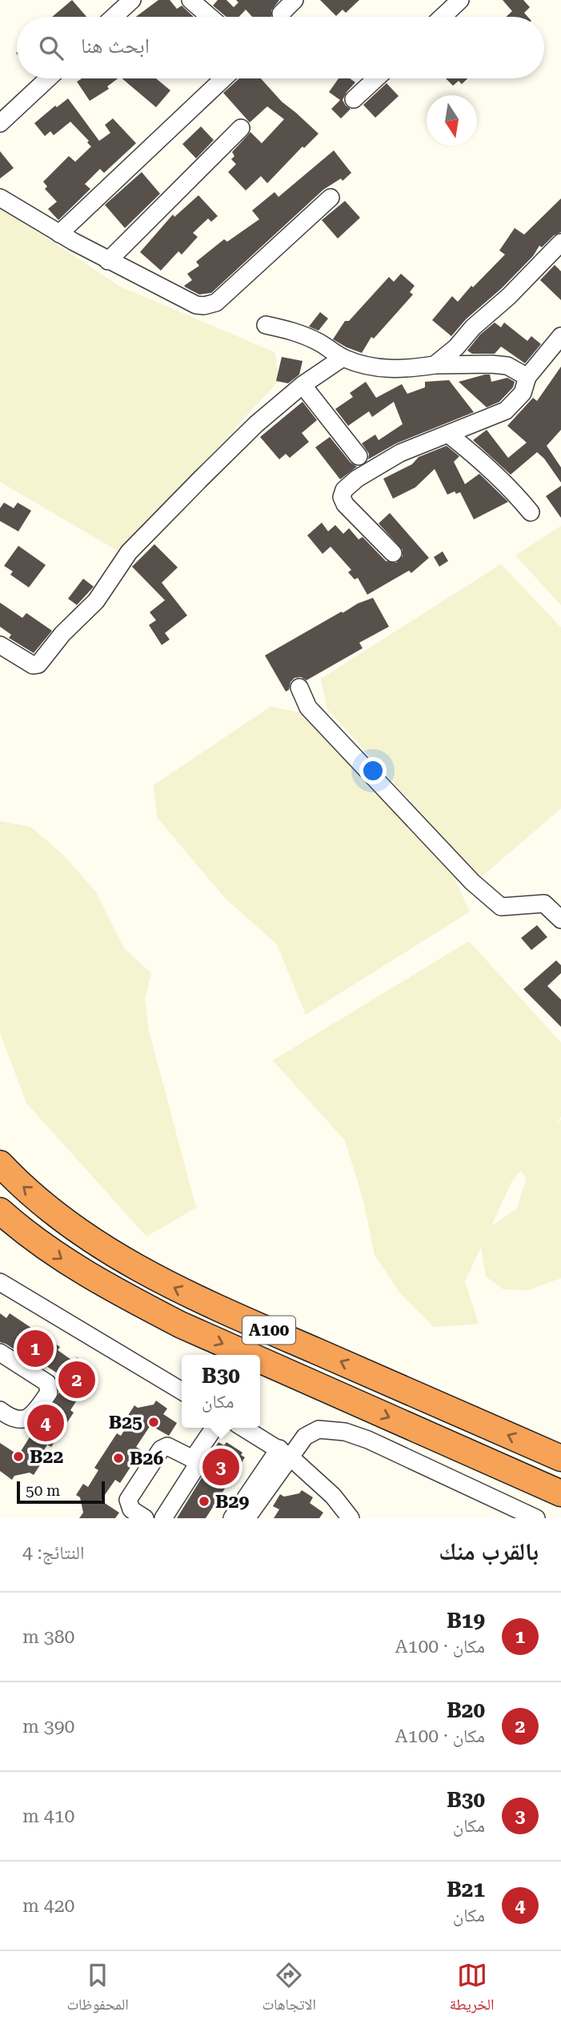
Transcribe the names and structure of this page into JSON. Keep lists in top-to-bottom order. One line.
{"streets":{"highway":["A100"]},"places":["B25","B22","B26","B29"],"scale_bar":"50 m","north":"bottom","page":{"search":"ابحث هنا","pins":["1","2","4","3"],"popup":["B30","مكان"],"scale":"50 m","heading":["بالقرب منك","النتائج: 4"],"list":[{"mark":"1","name":"B19","note":"مكان · A100","value":"380 m"},{"mark":"2","name":"B20","note":"مكان · A100","value":"390 m"},{"mark":"3","name":"B30","note":"مكان","value":"410 m"},{"mark":"4","name":"B21","note":"مكان","value":"420 m"}],"nav":["الخريطة","الاتجاهات","المحفوظات"]}}
